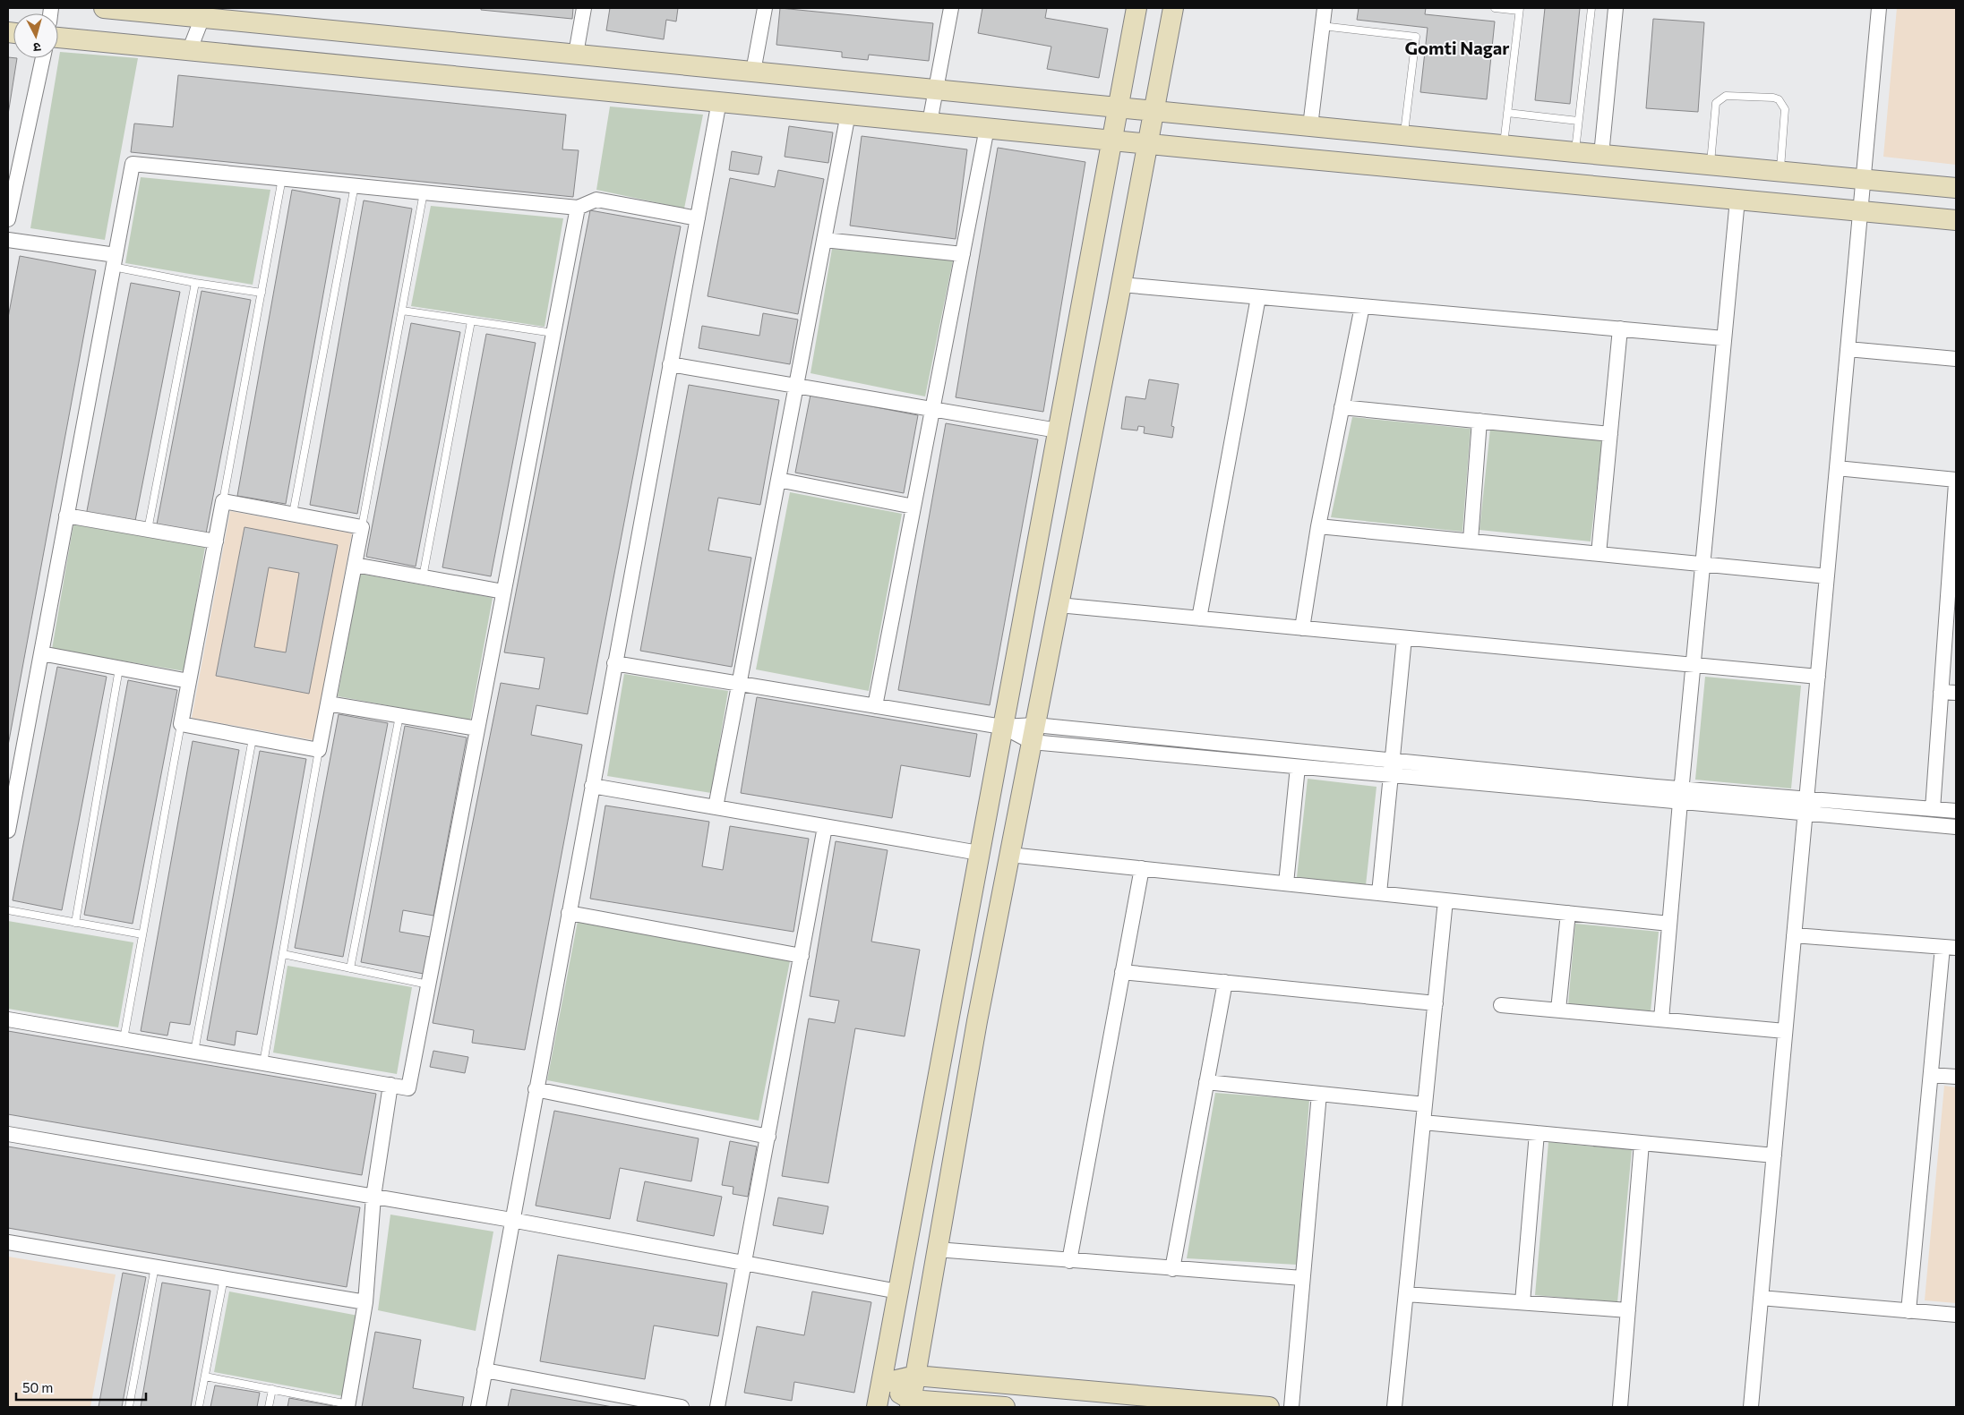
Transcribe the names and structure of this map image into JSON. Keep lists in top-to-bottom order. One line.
{"districts":["Gomti Nagar"],"scale_bar":"50 m","north":"bottom"}
